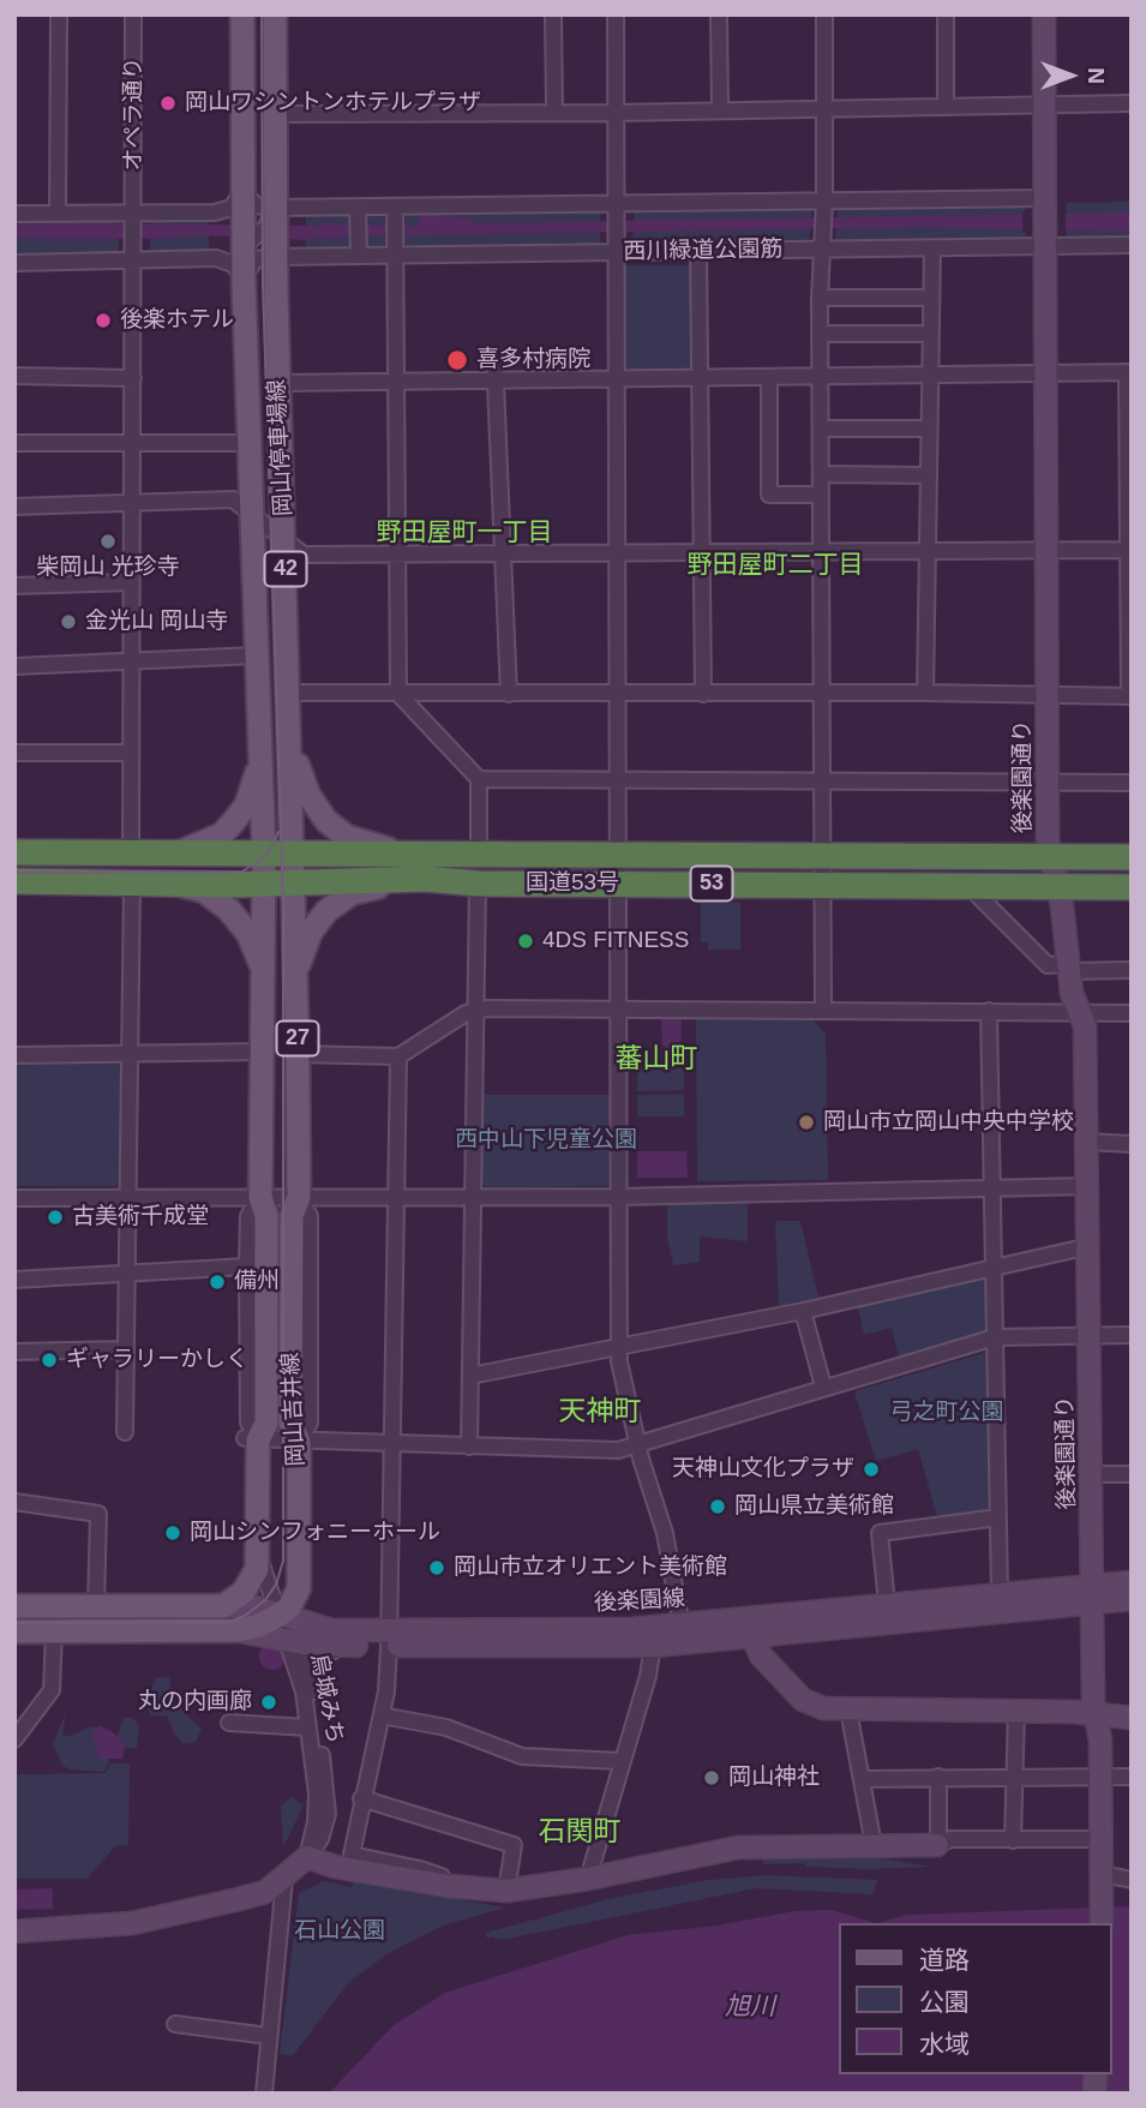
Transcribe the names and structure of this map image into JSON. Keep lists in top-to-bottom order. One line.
{"streets":{"highway":["国道53号","53"],"main road":["岡山停車場線","42","27","岡山吉井線"],"street":["オペラ通り","西川緑道公園筋","後楽園通り","後楽園線","烏城みち"]},"crossings":[["オペラ通り","国道53号"],["西川緑道公園筋","岡山停車場線"],["西川緑道公園筋","後楽園通り"],["岡山停車場線","42"],["岡山停車場線","国道53号"],["岡山停車場線","岡山吉井線"],["42","国道53号"],["42","岡山吉井線"],["後楽園通り","国道53号"],["後楽園通り","後楽園線"],["国道53号","岡山吉井線"],["岡山吉井線","後楽園線"],["岡山吉井線","烏城みち"],["後楽園線","烏城みち"]],"districts":["野田屋町一丁目","野田屋町二丁目","蕃山町","天神町","石関町"],"water":["旭川"],"parks":["西中山下児童公園","弓之町公園","石山公園"],"places":["岡山ワシントンホテルプラザ","後楽ホテル","喜多村病院","柴岡山 光珍寺","金光山 岡山寺","4DS FITNESS","岡山市立岡山中央中学校","古美術千成堂","備州","ギャラリーかしく","天神山文化プラザ","岡山県立美術館","岡山シンフォニーホール","岡山市立オリエント美術館","丸の内画廊","岡山神社"],"legend":["道路","公園","水域"],"north":"right"}
